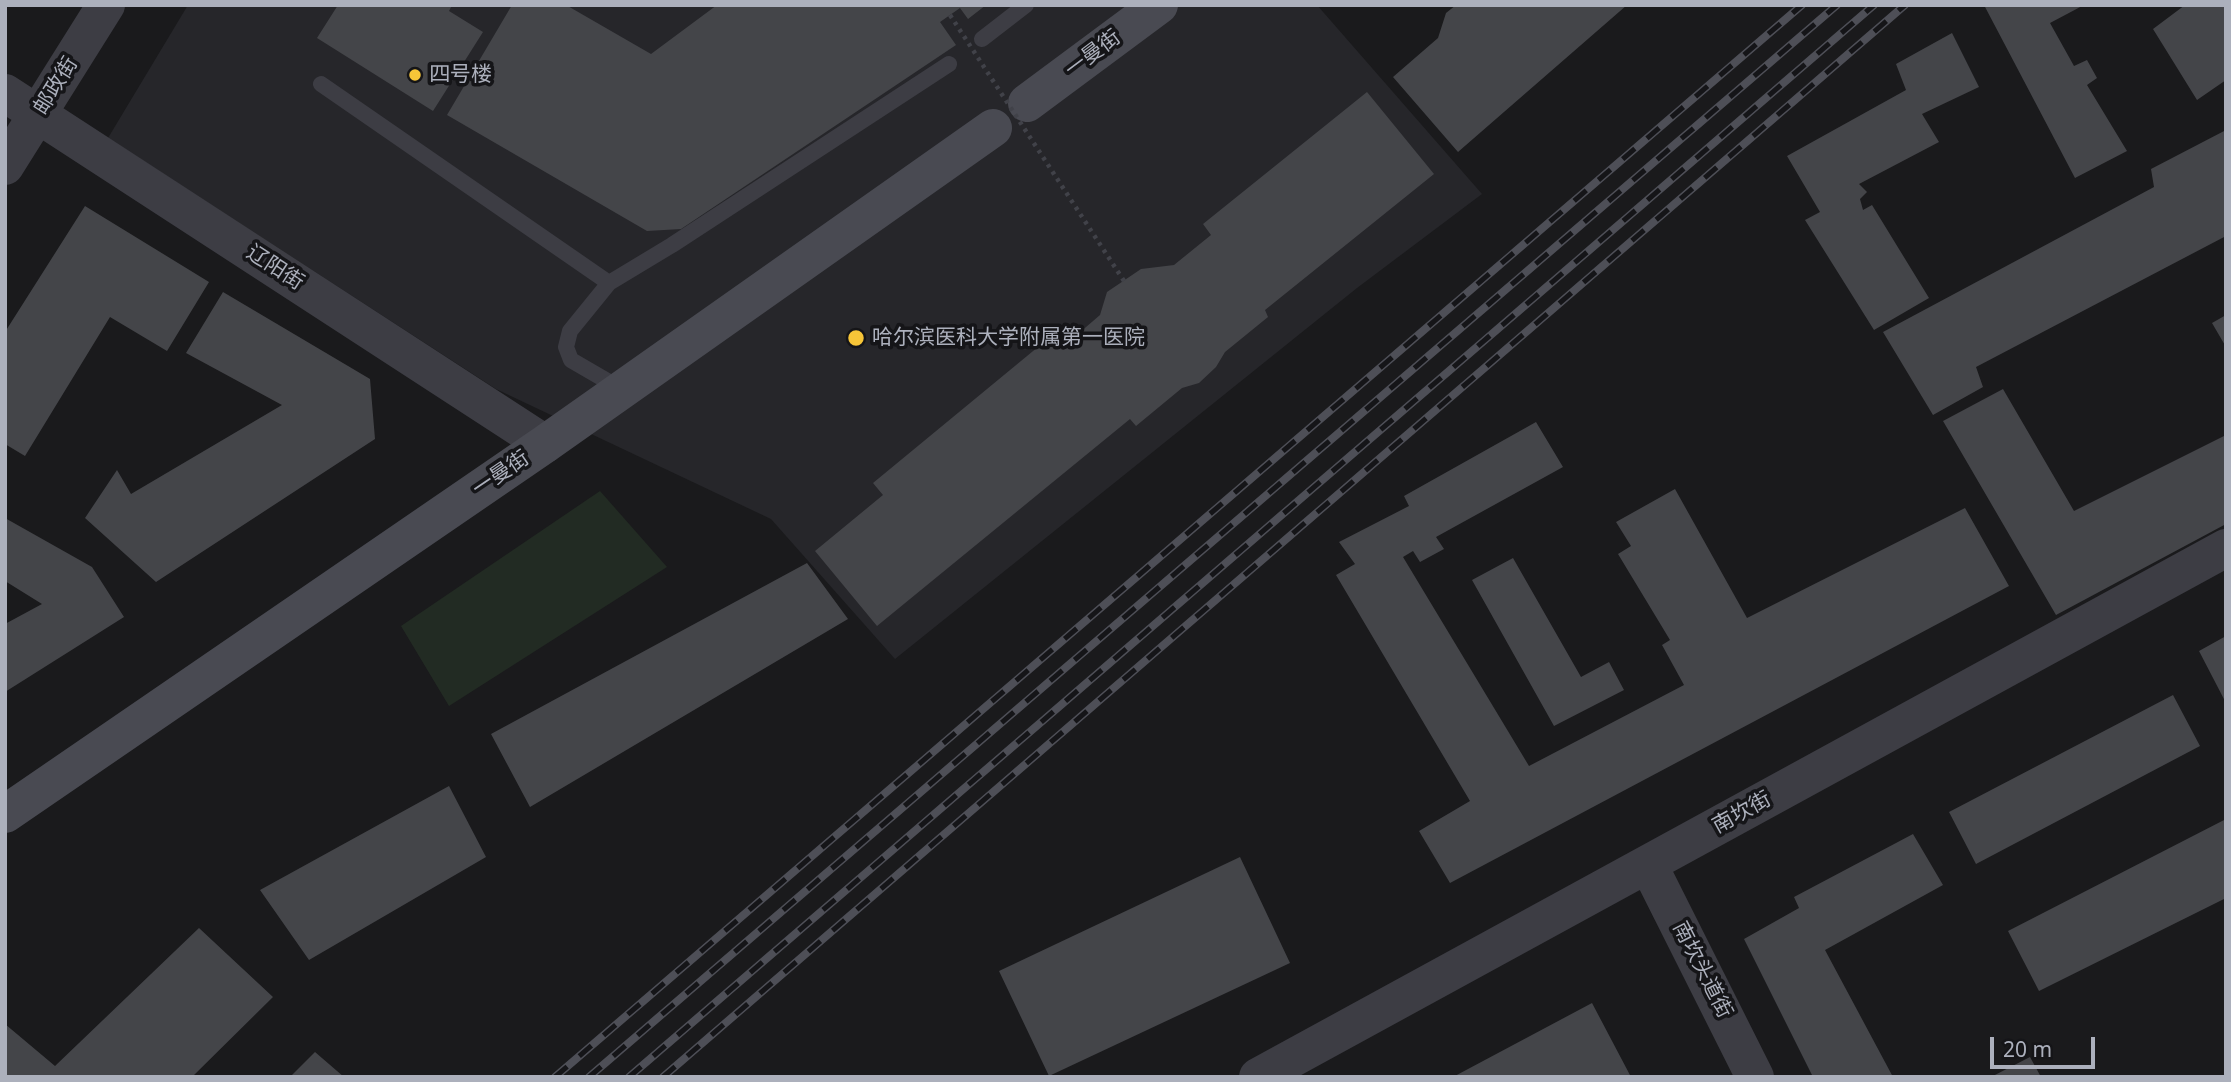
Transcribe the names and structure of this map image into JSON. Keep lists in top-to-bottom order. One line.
{"streets":{"main road":["一曼街"],"street":["邮政街","辽阳街","南坎街","南坎头道街"]},"crossings":[["一曼街","辽阳街"],["邮政街","辽阳街"],["南坎街","南坎头道街"]],"places":["四号楼","哈尔滨医科大学附属第一医院"],"scale_bar":"20 m"}
